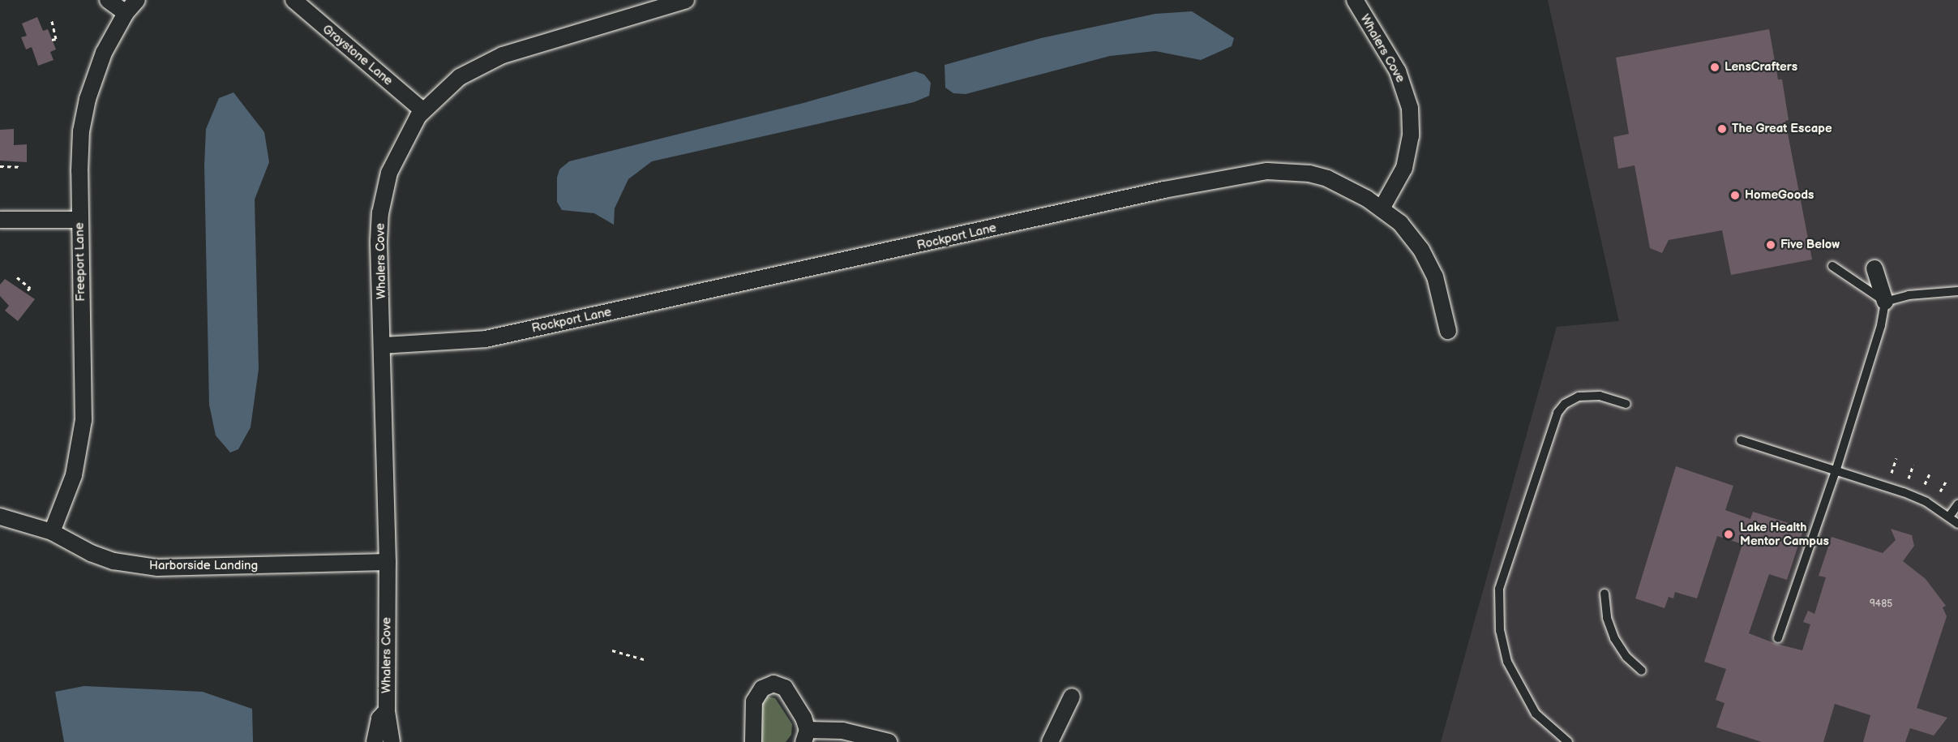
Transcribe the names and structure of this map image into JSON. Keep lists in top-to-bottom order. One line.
{"streets":{"street":["Whalers Cove","Graystone Lane","Rockport Lane","Freeport Lane","Harborside Landing"]},"crossings":[["Whalers Cove","Graystone Lane"],["Whalers Cove","Rockport Lane"],["Whalers Cove","Harborside Landing"],["Freeport Lane","Harborside Landing"]],"places":["LensCrafters","The Great Escape","HomeGoods","Five Below","Lake Health Mentor Campus"],"house_numbers":["9485"]}
